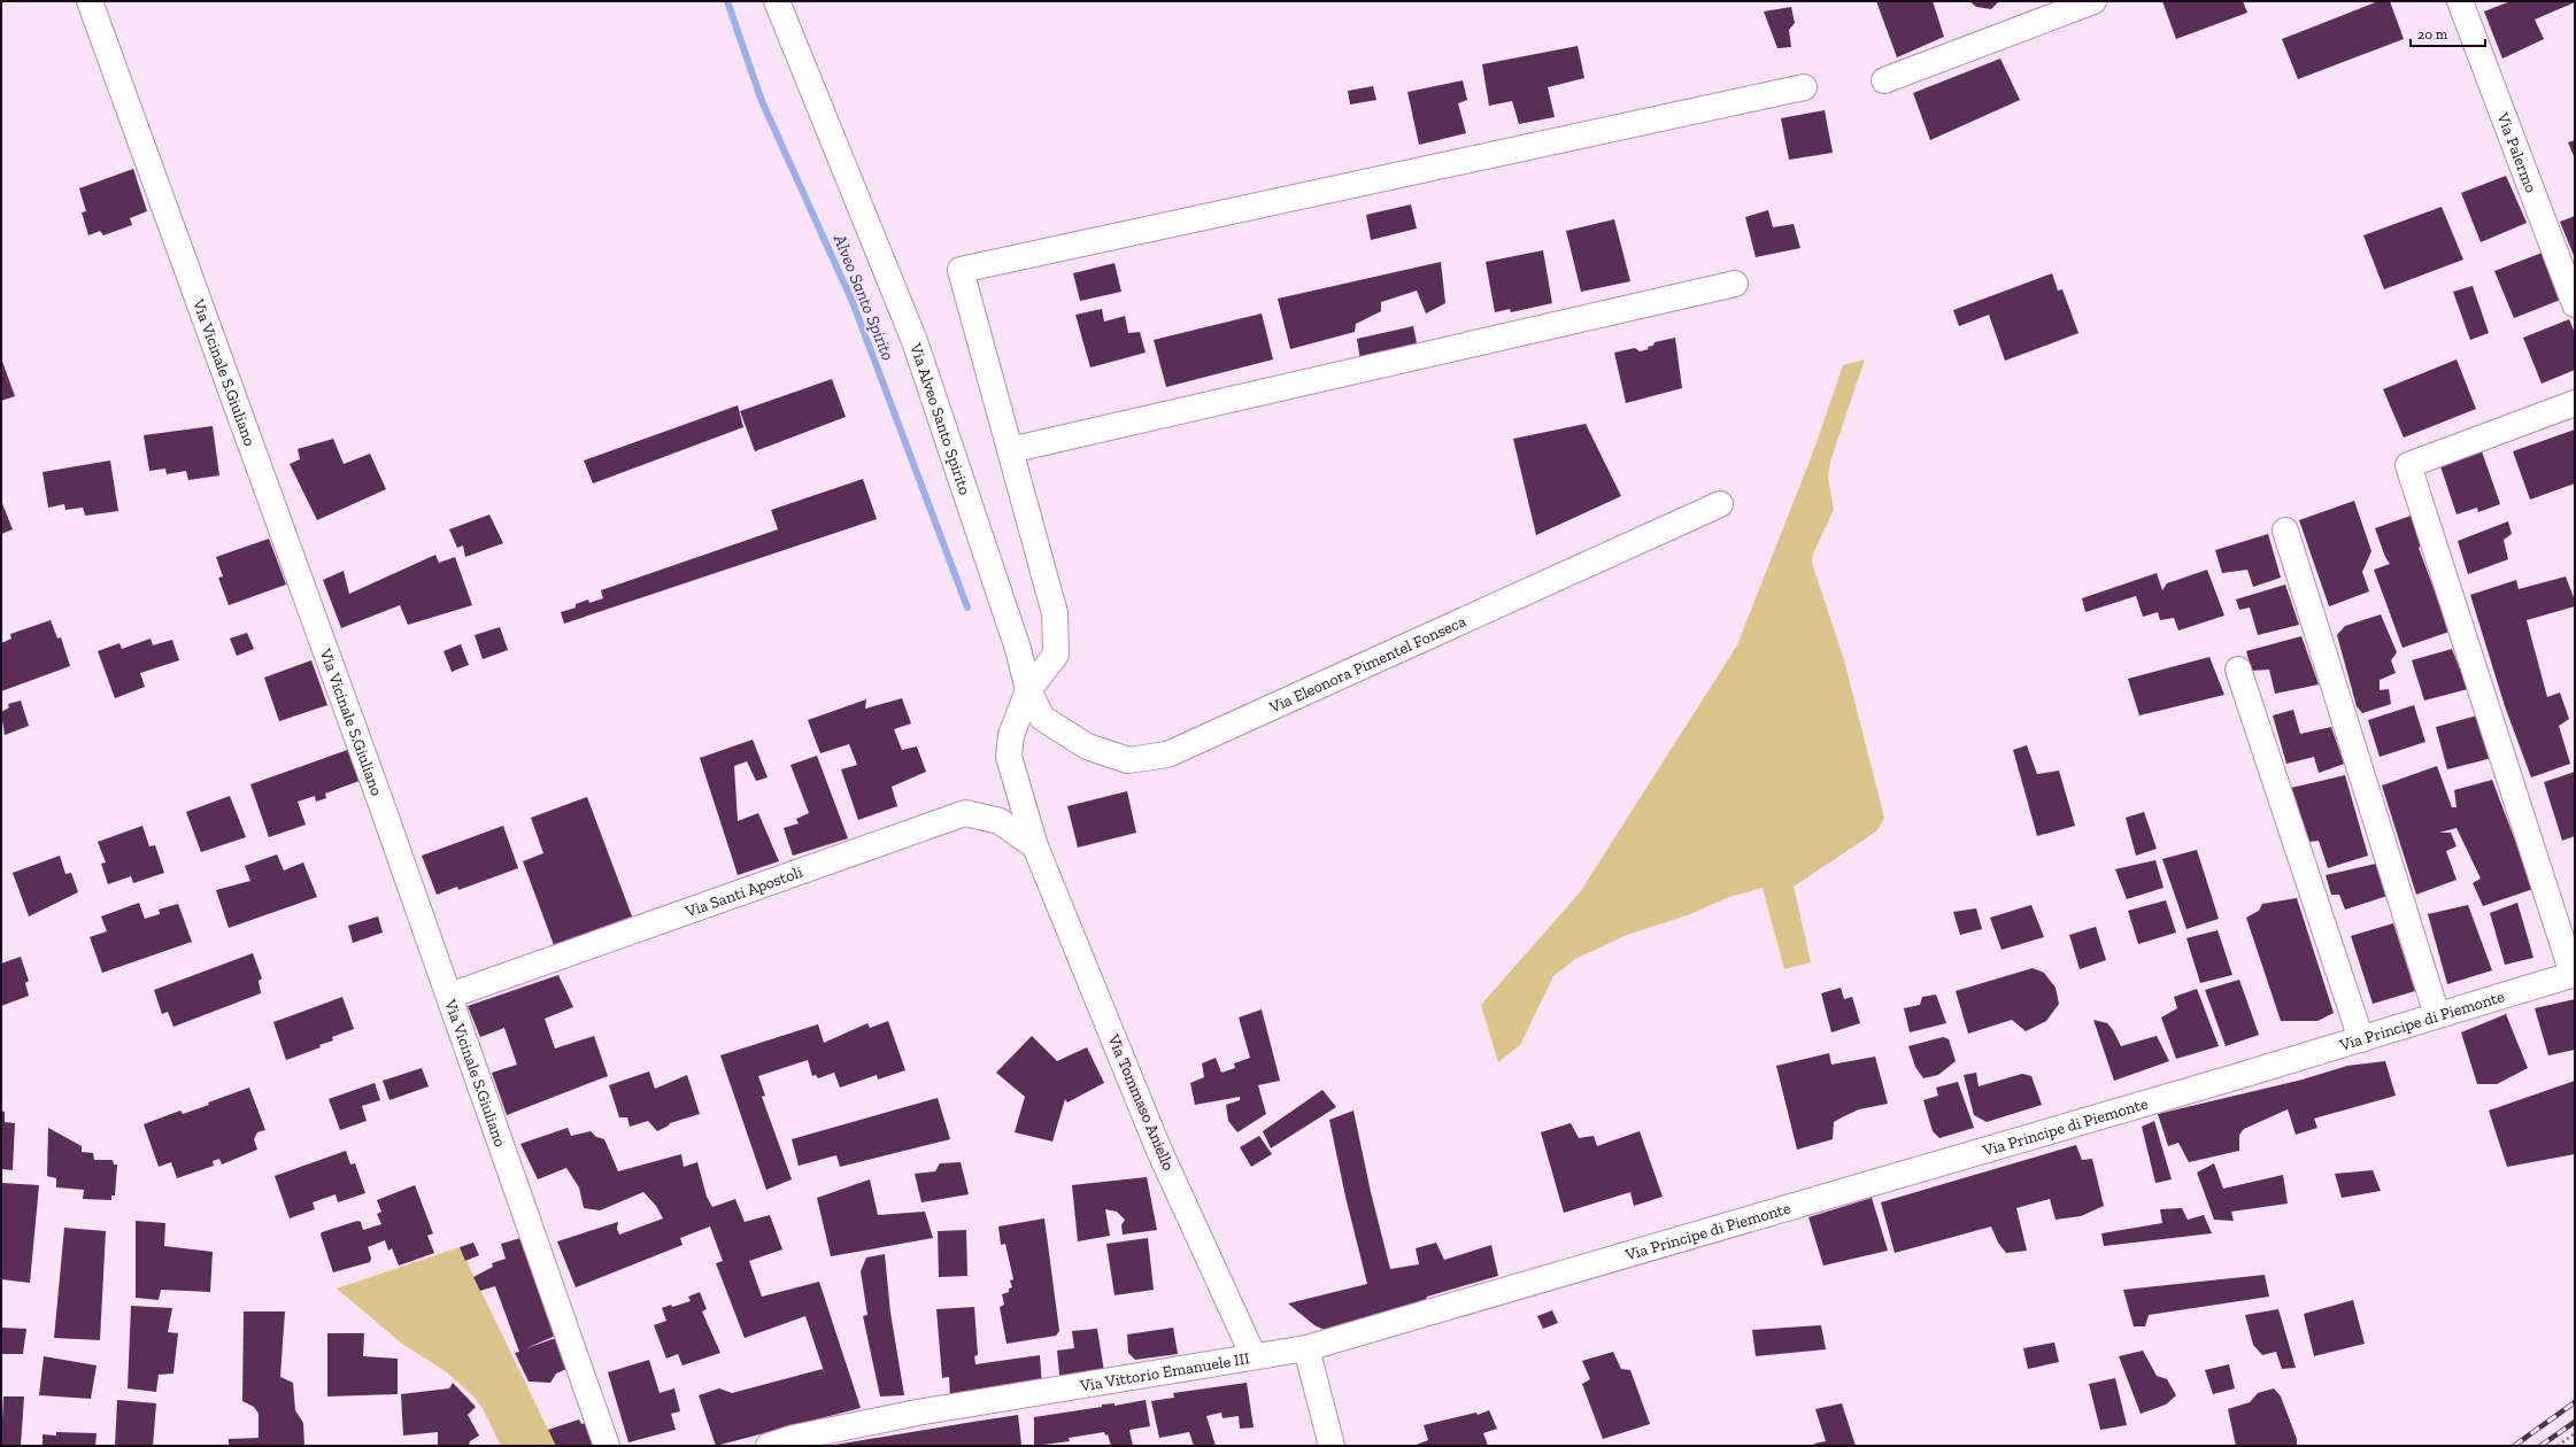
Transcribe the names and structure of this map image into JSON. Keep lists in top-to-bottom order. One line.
{"streets":{"street":["Via Palermo","Via Vicinale S.Giuliano","Via Alveo Santo Spirito","Via Eleonora Pimentel Fonseca","Via Santi Apostoli","Via Principe di Piemonte","Via Tommaso Aniello","Via Vittorio Emanuele III"]},"crossings":[["Via Vicinale S.Giuliano","Via Santi Apostoli"],["Via Alveo Santo Spirito","Via Eleonora Pimentel Fonseca"],["Via Santi Apostoli","Via Tommaso Aniello"],["Via Principe di Piemonte","Via Vittorio Emanuele III"],["Via Tommaso Aniello","Via Vittorio Emanuele III"]],"water":["Alveo Santo Spirito"],"scale_bar":"20 m"}
